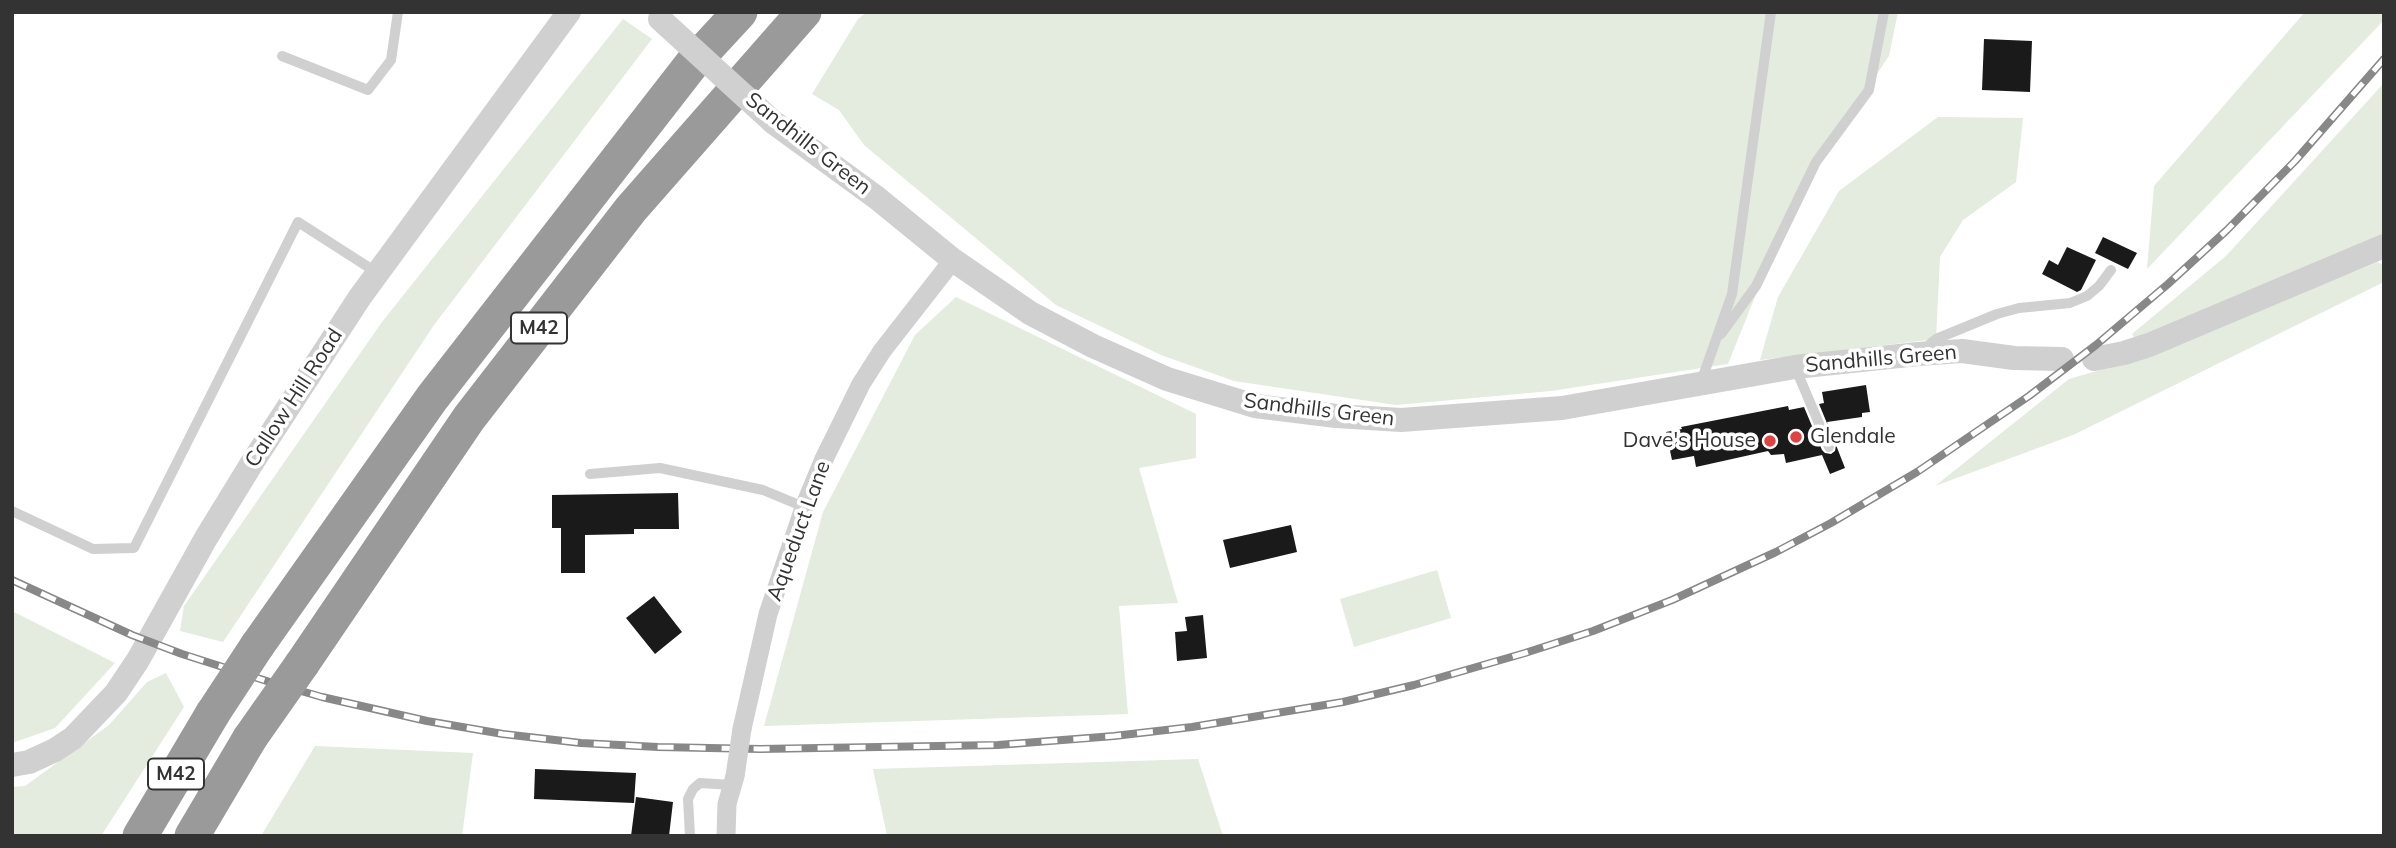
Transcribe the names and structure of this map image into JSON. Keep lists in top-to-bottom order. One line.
{"streets":{"highway":["M42"],"street":["Sandhills Green","Callow Hill Road","Aqueduct Lane"]},"crossings":[["Sandhills Green","Aqueduct Lane"]],"places":["Glendale","Dave's House"]}
